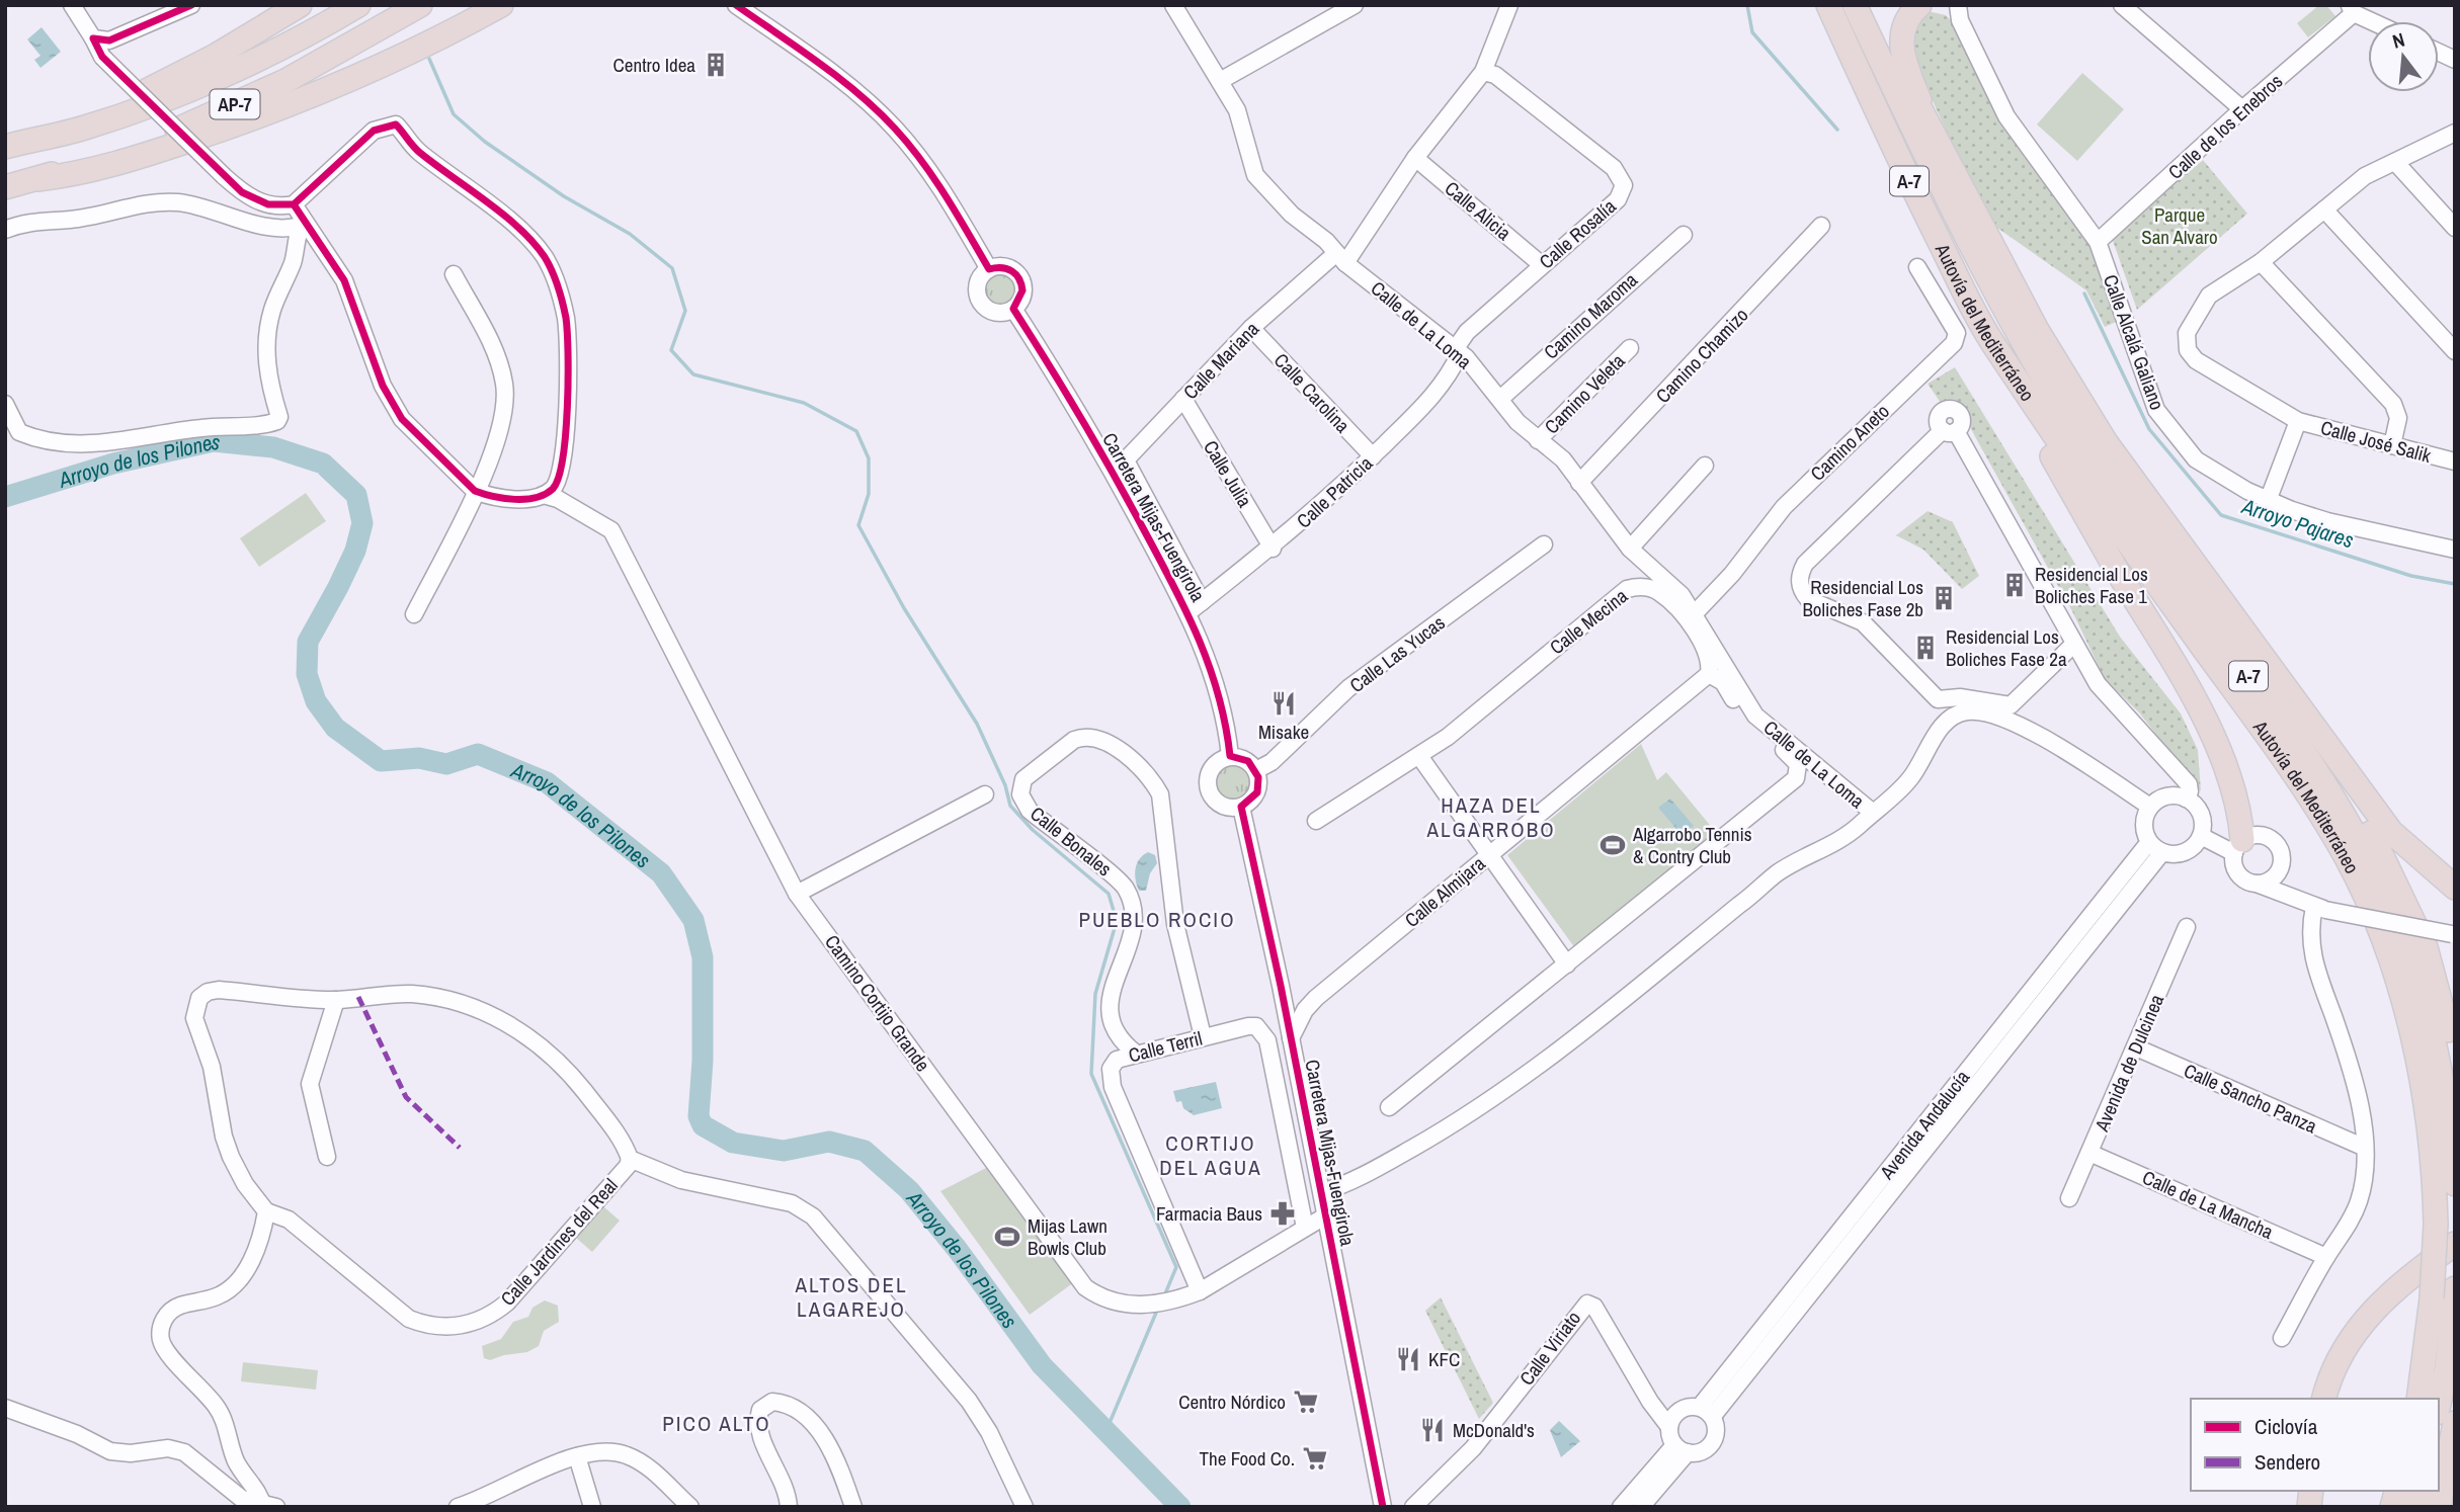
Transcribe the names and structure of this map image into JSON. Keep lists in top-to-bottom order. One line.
{"streets":{"highway":["AP-7","A-7","Autovía del Mediterráneo"],"street":["Calle de los Enebros","Calle Alicia","Calle Rosalía","Camino Maroma","Calle de La Loma","Calle Alcalá Galiano","Camino Chamizo","Calle Mariana","Calle Carolina","Camino Veleta","Calle José Salik","Camino Aneto","Calle Julia","Calle Patricia","Carretera Mijas-Fuengirola","Calle Mecina","Calle Las Yucas","Calle Bonales","Calle Almijara","Camino Cortijo Grande","Calle Terril","Avenida de Dulcinea","Calle Sancho Panza","Avenida Andalucía","Calle de La Mancha","Calle Jardines del Real","Calle Viriato"]},"crossings":[["Calle de los Enebros","Calle Alcalá Galiano"],["Calle Alicia","Calle Rosalía"],["Calle Alicia","Calle Mariana"],["Calle Rosalía","Calle de La Loma"],["Calle Rosalía","Calle Mariana"],["Calle Rosalía","Calle Patricia"],["Camino Maroma","Calle de La Loma"],["Calle de La Loma","Camino Chamizo"],["Calle de La Loma","Calle Mariana"],["Calle de La Loma","Camino Veleta"],["Calle de La Loma","Camino Aneto"],["Calle de La Loma","Calle Patricia"],["Calle Mariana","Calle Carolina"],["Calle Mariana","Calle Julia"],["Calle Mariana","Carretera Mijas-Fuengirola"],["Calle Carolina","Calle Patricia"],["Calle Julia","Calle Patricia"],["Calle Patricia","Carretera Mijas-Fuengirola"],["Carretera Mijas-Fuengirola","Calle Las Yucas"],["Carretera Mijas-Fuengirola","Calle Almijara"],["Carretera Mijas-Fuengirola","Camino Cortijo Grande"],["Calle Mecina","Calle Almijara"],["Calle Bonales","Calle Terril"],["Camino Cortijo Grande","Calle Terril"],["Avenida de Dulcinea","Calle Sancho Panza"],["Avenida de Dulcinea","Calle de La Mancha"],["Avenida Andalucía","Calle Viriato"]],"districts":["HAZA DEL ALGARROBO","PUEBLO ROCIO","CORTIJO DEL AGUA","ALTOS DEL LAGAREJO","PICO ALTO"],"water":["Arroyo de los Pilones","Arroyo Pajares"],"parks":["Parque San Alvaro"],"places":{"building":["Centro Idea","Residencial Los Boliches Fase 1","Residencial Los Boliches Fase 2b","Residencial Los Boliches Fase 2a"],"restaurant":["Misake","KFC","McDonald's"],"sports":["Algarrobo Tennis & Contry Club","Mijas Lawn Bowls Club"],"pharmacy":["Farmacia Baus"],"supermarket":["Centro Nórdico","The Food Co."]},"legend":["Ciclovía","Sendero"],"north":"top"}
